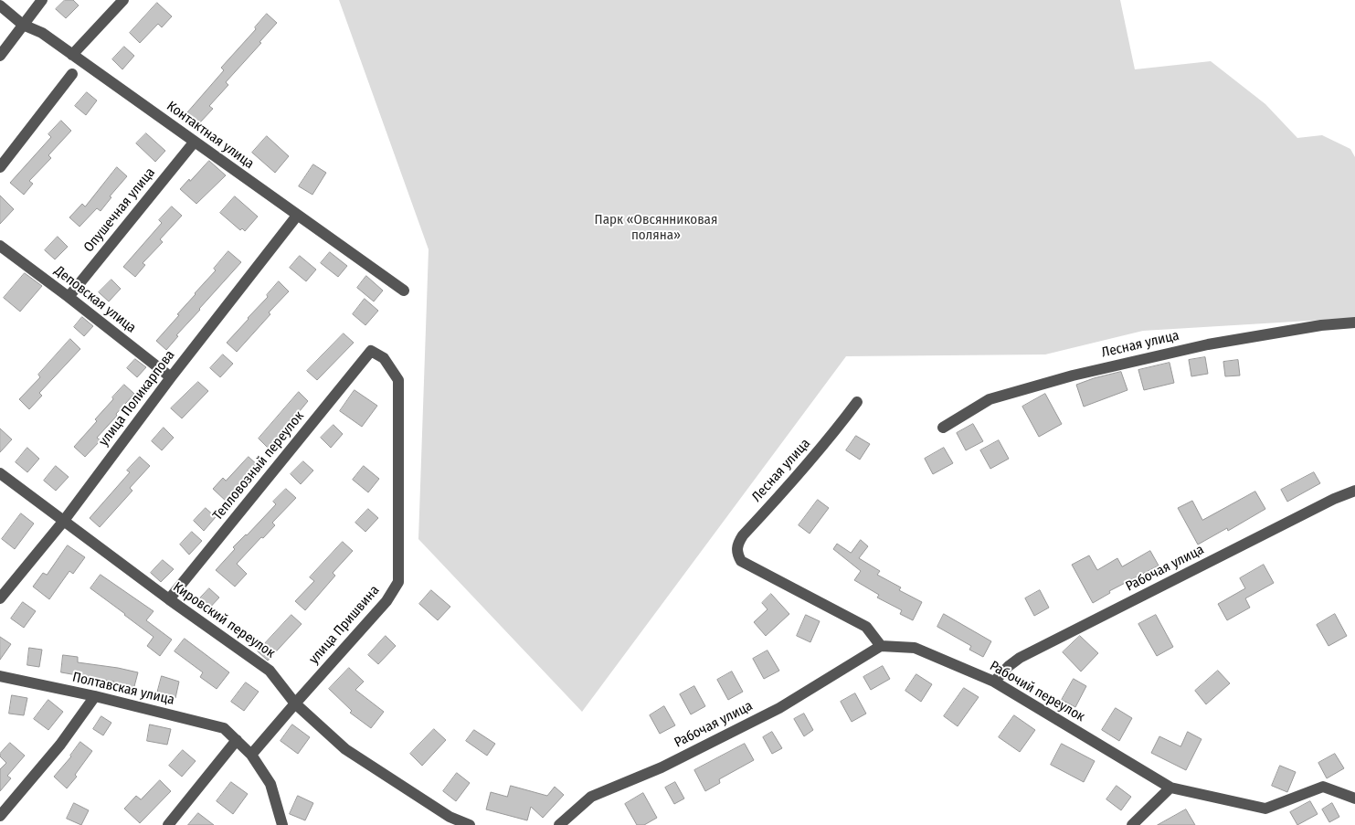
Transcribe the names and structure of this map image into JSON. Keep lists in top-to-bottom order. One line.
{"streets":{"street":["Контактная улица","Опушечная улица","Деповская улица","Лесная улица","улица Поликарпова","Тепловозный переулок","Рабочая улица","Кировский переулок","улица Пришвина","Полтавская улица","Рабочий переулок"]},"crossings":[["Контактная улица","Опушечная улица"],["Контактная улица","улица Поликарпова"],["Опушечная улица","Деповская улица"],["Деповская улица","улица Поликарпова"],["Лесная улица","Рабочая улица"],["Лесная улица","Рабочий переулок"],["улица Поликарпова","Кировский переулок"],["Тепловозный переулок","Кировский переулок"],["Тепловозный переулок","улица Пришвина"],["Рабочая улица","Рабочий переулок"],["Кировский переулок","улица Пришвина"],["улица Пришвина","Полтавская улица"]],"parks":["Парк «Овсянниковая поляна»"]}
